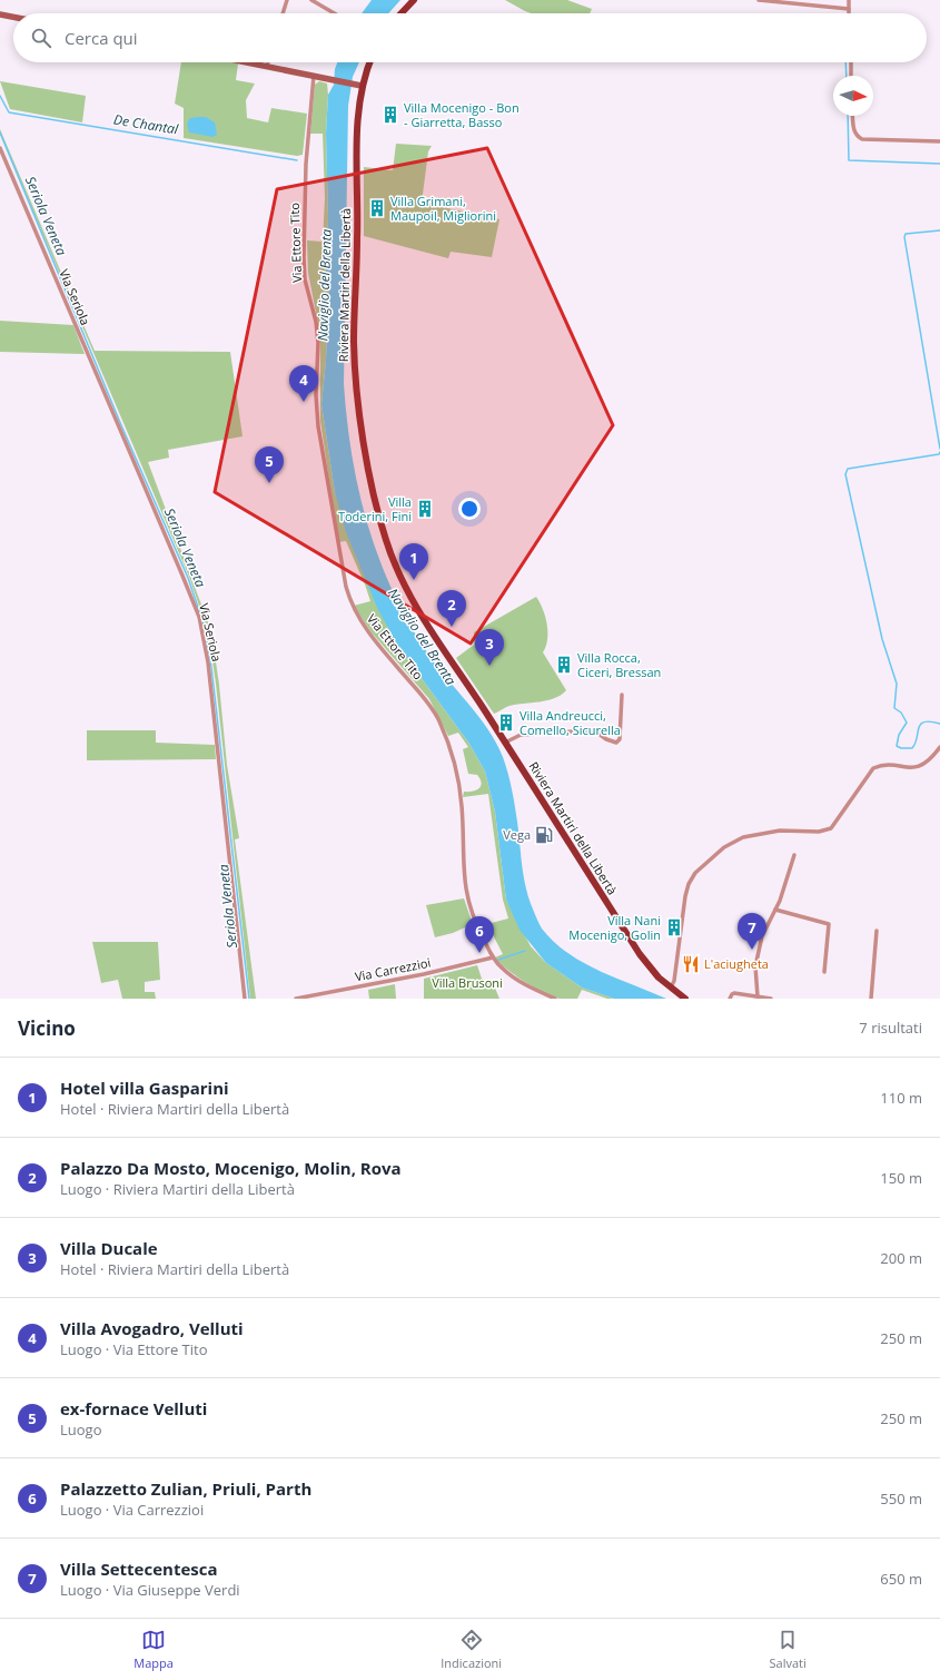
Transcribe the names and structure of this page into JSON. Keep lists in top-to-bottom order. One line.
{"streets":{"main road":["Riviera Martiri della Libertà"],"street":["Via Ettore Tito","Via Seriola","Via Carrezzioi"]},"crossings":[["Via Ettore Tito","Via Carrezzioi"]],"water":["De Chantal","Seriola Veneta","Naviglio del Brenta"],"parks":["Villa Brusoni"],"places":{"building":["Villa Mocenigo - Bon - Giarretta, Basso","Villa Grimani, Maupoil, Migliorini","Villa Toderini, Fini","Villa Rocca, Ciceri, Bressan","Villa Andreucci, Comello, Sicurella","Villa Nani Mocenigo, Golin"],"fuel station":["Vega"],"restaurant":["L'aciugheta"]},"north":"right","page":{"search":"Cerca qui","pins":["4","5","1","2","3","7","6"],"heading":["Vicino","7 risultati"],"list":[{"mark":"1","name":"Hotel villa Gasparini","note":"Hotel · Riviera Martiri della Libertà","value":"110 m"},{"mark":"2","name":"Palazzo Da Mosto, Mocenigo, Molin, Rova","note":"Luogo · Riviera Martiri della Libertà","value":"150 m"},{"mark":"3","name":"Villa Ducale","note":"Hotel · Riviera Martiri della Libertà","value":"200 m"},{"mark":"4","name":"Villa Avogadro, Velluti","note":"Luogo · Via Ettore Tito","value":"250 m"},{"mark":"5","name":"ex-fornace Velluti","note":"Luogo","value":"250 m"},{"mark":"6","name":"Palazzetto Zulian, Priuli, Parth","note":"Luogo · Via Carrezzioi","value":"550 m"},{"mark":"7","name":"Villa Settecentesca","note":"Luogo · Via Giuseppe Verdi","value":"650 m"}],"nav":["Mappa","Indicazioni","Salvati"]}}
